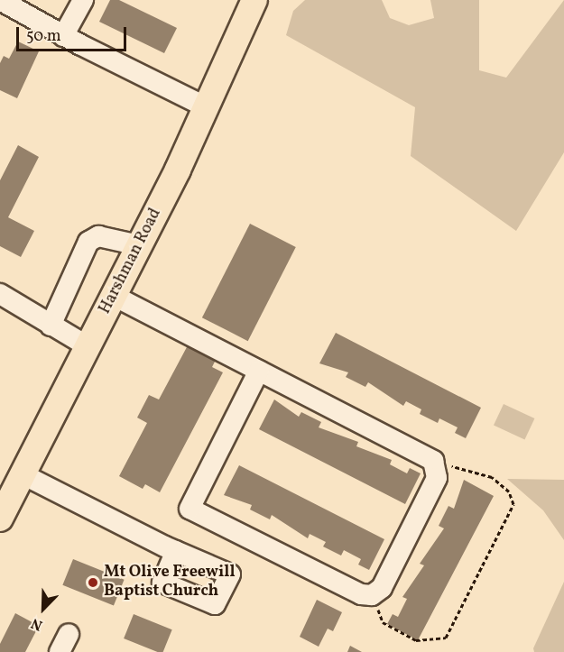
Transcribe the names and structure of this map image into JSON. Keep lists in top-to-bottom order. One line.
{"streets":{"main road":["Harshman Road"]},"places":["Mt Olive Freewill Baptist Church"],"scale_bar":"50 m","north":"bottom left"}
